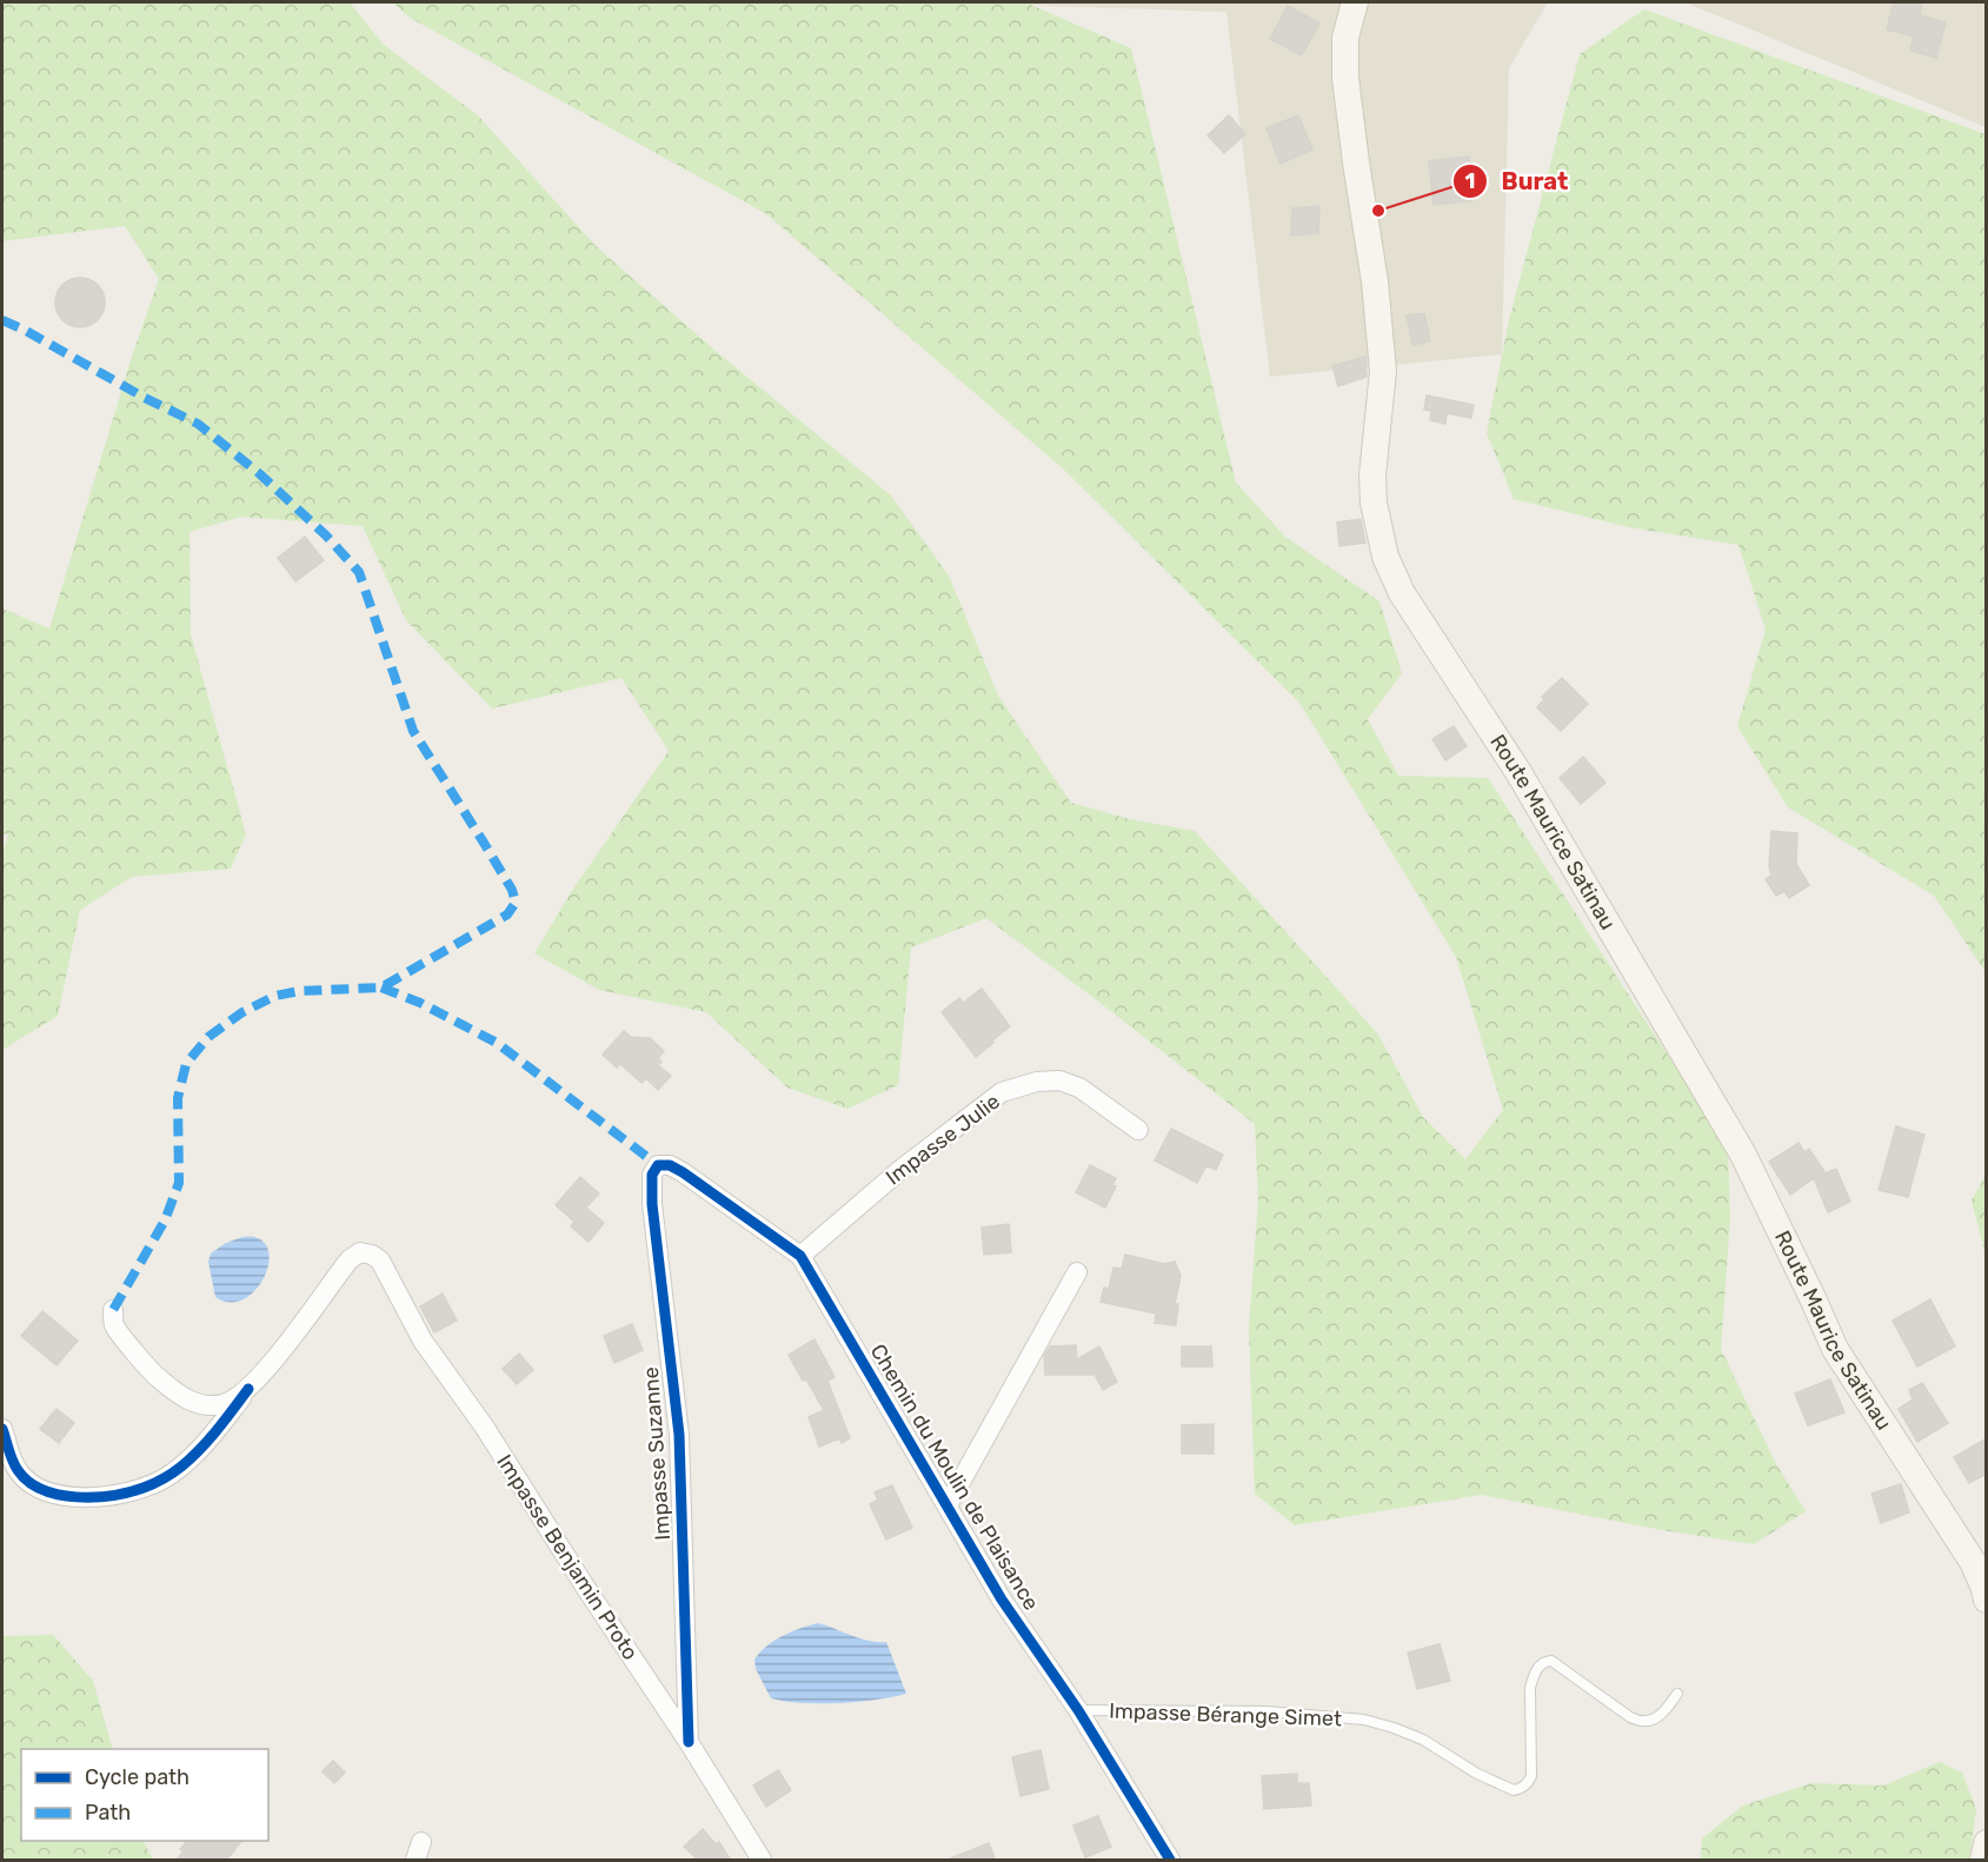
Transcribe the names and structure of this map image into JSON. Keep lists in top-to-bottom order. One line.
{"streets":{"main road":["Route Maurice Satinau"],"street":["Impasse Julie","Impasse Suzanne","Chemin du Moulin de Plaisance","Impasse Benjamin Proto"],"lane":["Impasse Bérange Simet"]},"crossings":[["Impasse Julie","Chemin du Moulin de Plaisance"],["Impasse Suzanne","Chemin du Moulin de Plaisance"],["Impasse Suzanne","Impasse Benjamin Proto"],["Chemin du Moulin de Plaisance","Impasse Bérange Simet"]],"places":["Burat"],"legend":["Cycle path","Path"]}
